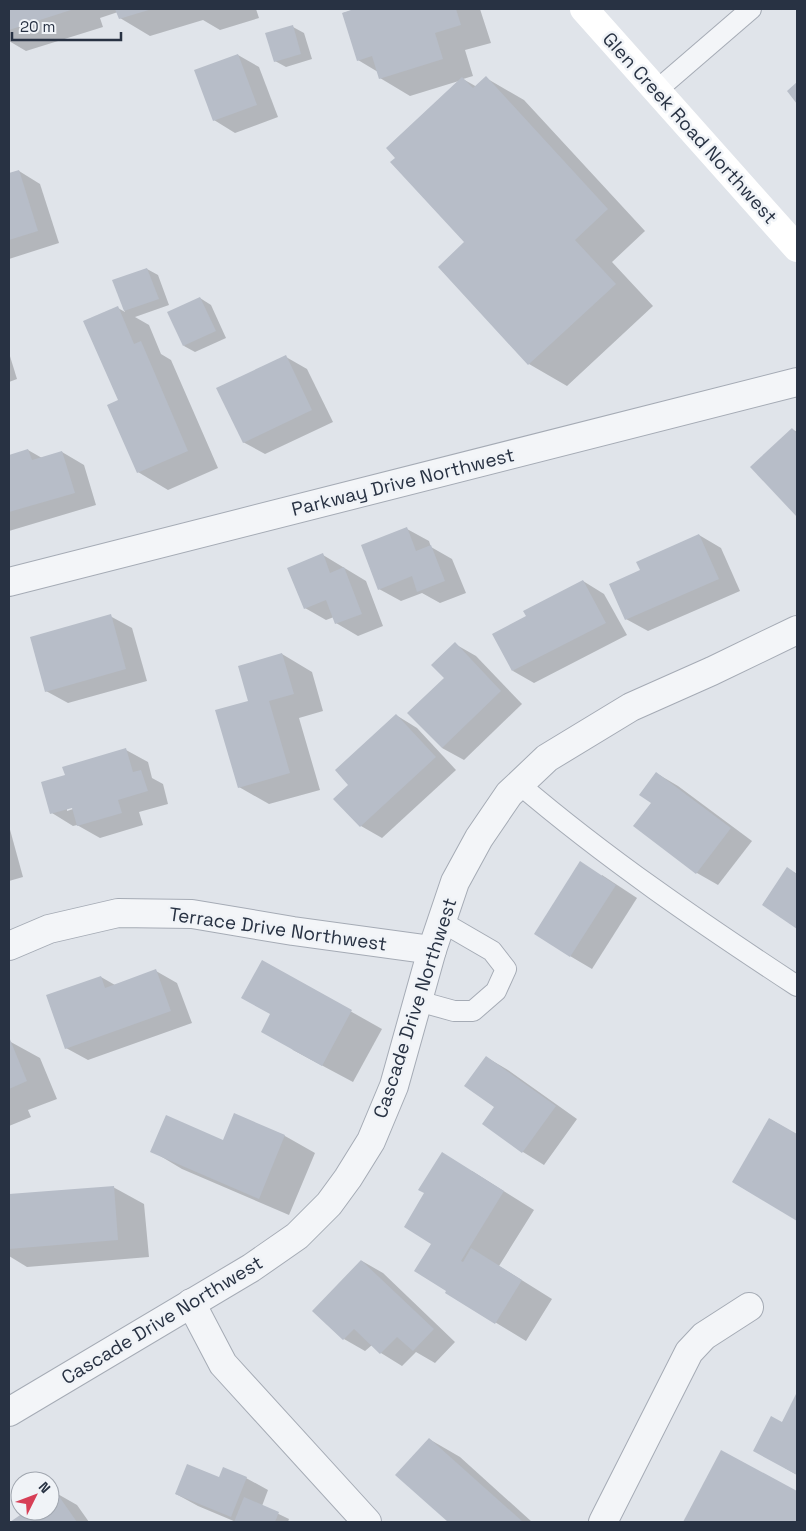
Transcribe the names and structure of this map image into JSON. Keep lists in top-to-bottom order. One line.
{"streets":{"main road":["Glen Creek Road Northwest"],"street":["Parkway Drive Northwest","Terrace Drive Northwest","Cascade Drive Northwest"]},"crossings":[["Terrace Drive Northwest","Cascade Drive Northwest"]],"scale_bar":"20 m","north":"top right"}
